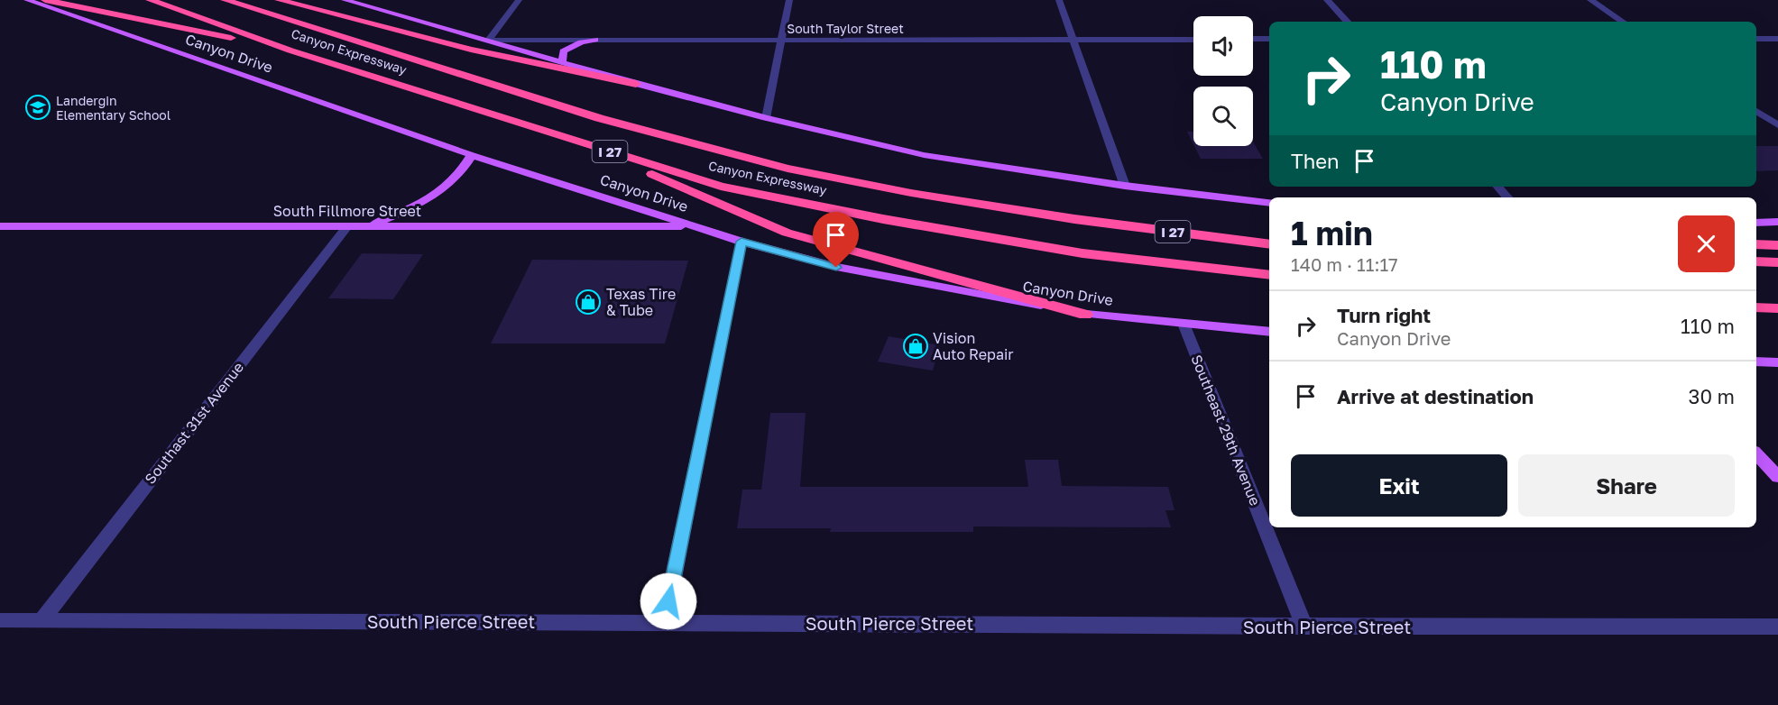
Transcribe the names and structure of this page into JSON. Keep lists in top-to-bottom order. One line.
{"streets":{"highway":["Canyon Expressway","I 27"],"main road":["Canyon Drive","South Fillmore Street"],"street":["South Taylor Street","Southast 31st Avenue","Southeast 29th Avenue","South Pierce Street"]},"crossings":[["Canyon Drive","South Fillmore Street"],["Canyon Drive","Southeast 29th Avenue"],["South Fillmore Street","Southast 31st Avenue"],["Southast 31st Avenue","South Pierce Street"],["Southeast 29th Avenue","South Pierce Street"]],"places":{"school or university":["Landergin Elementary School"],"shop":["Texas Tire & Tube","Vision Auto Repair"]},"page":{"turn":["110 m","Canyon Drive"],"then":"Then","heading":["1 min","140 m · 11:17"],"list":[{"name":"Turn right","note":"Canyon Drive","value":"110 m"},{"name":"Arrive at destination","value":"30 m"}],"buttons":["Exit","Share"]}}
